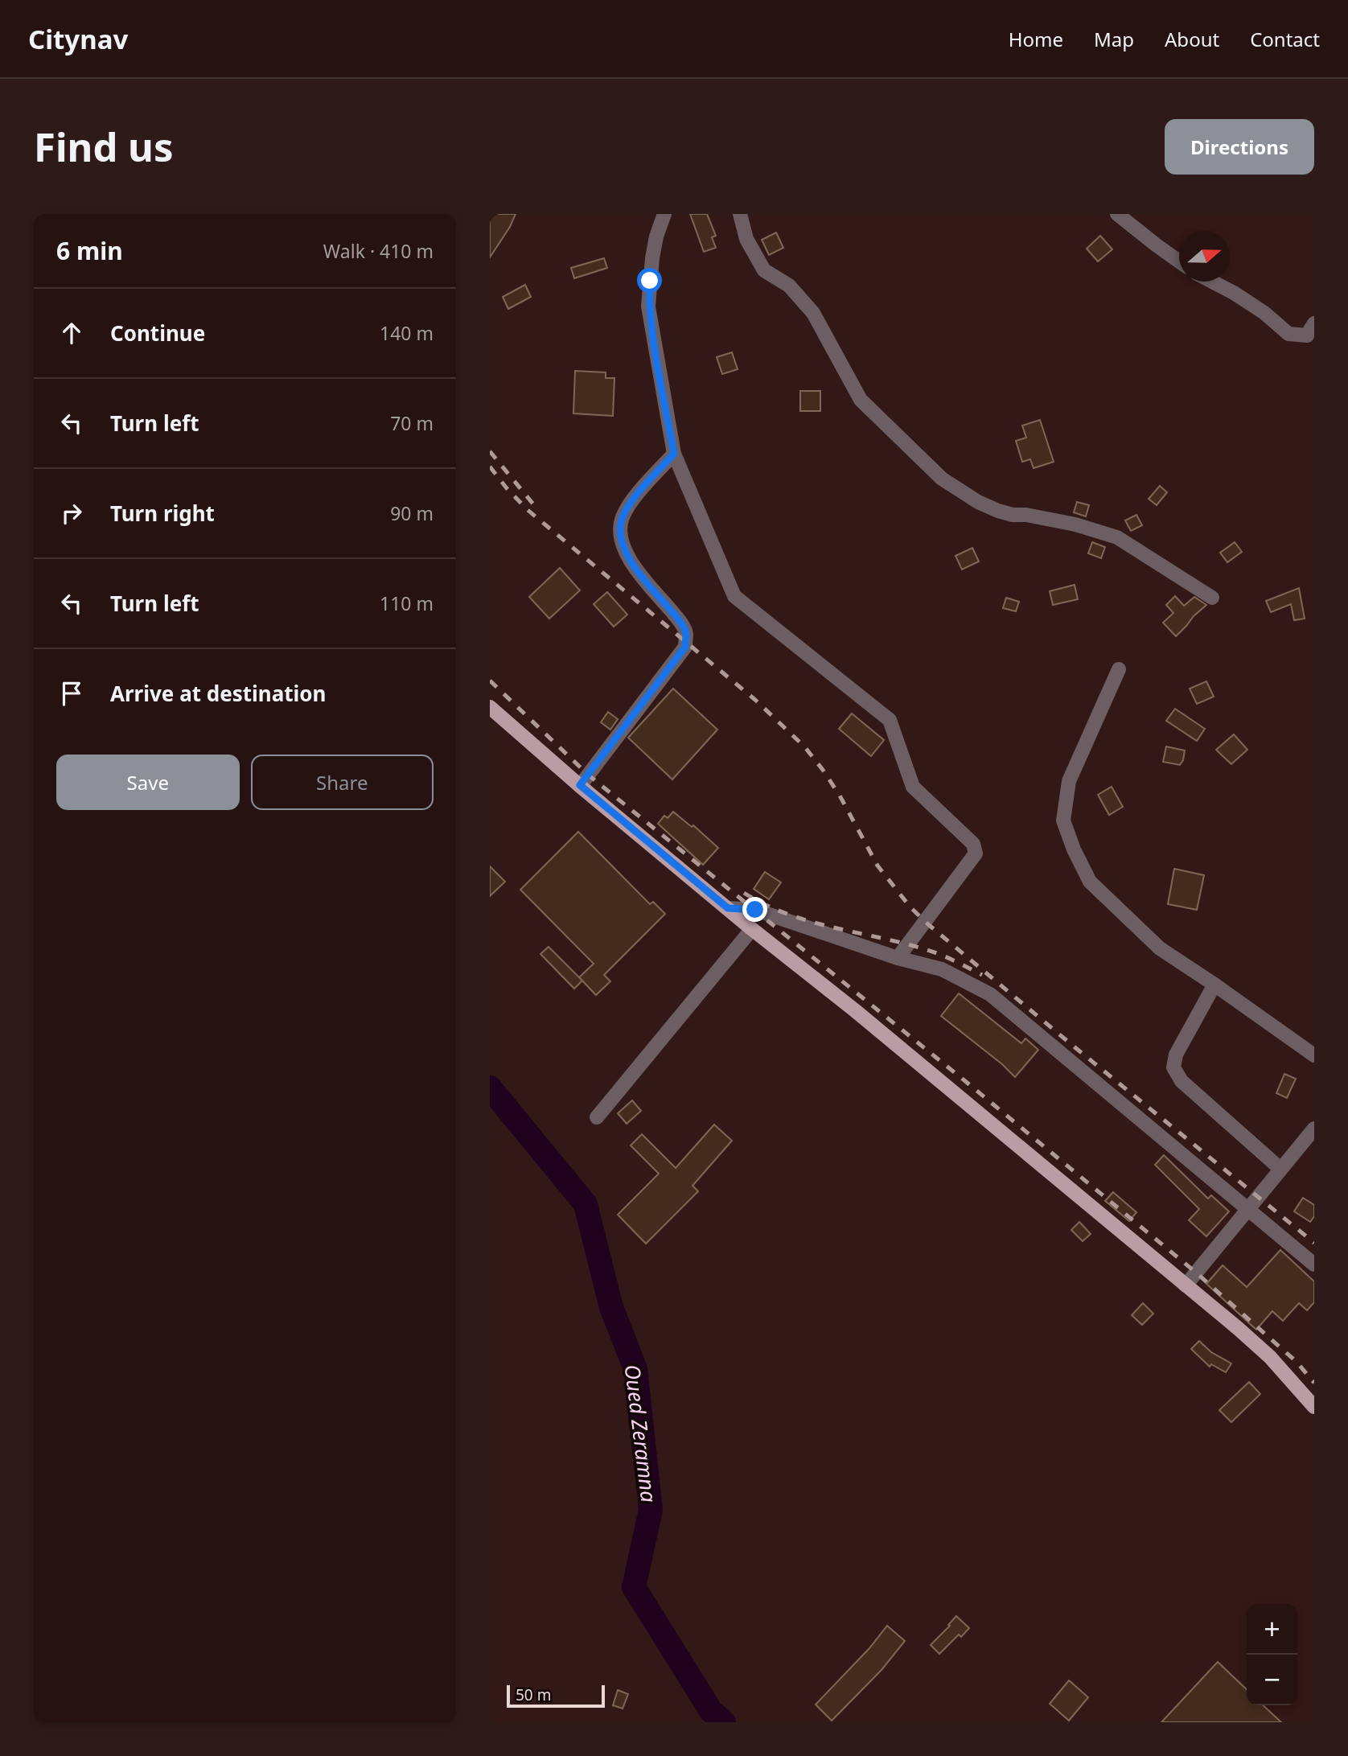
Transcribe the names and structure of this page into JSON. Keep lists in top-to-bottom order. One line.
{"water":["Oued Zeramna"],"scale_bar":"50 m","north":"right","page":{"header":"Citynav","nav":["Home","Map","About","Contact"],"buttons":["Directions",["Save","Share"]],"title":"Find us","heading":["6 min","Walk · 410 m"],"list":[["Continue","140 m"],["Turn left","70 m"],["Turn right","90 m"],["Turn left","110 m"],"Arrive at destination"],"map_buttons":["+","−"],"scale":"50 m"}}
